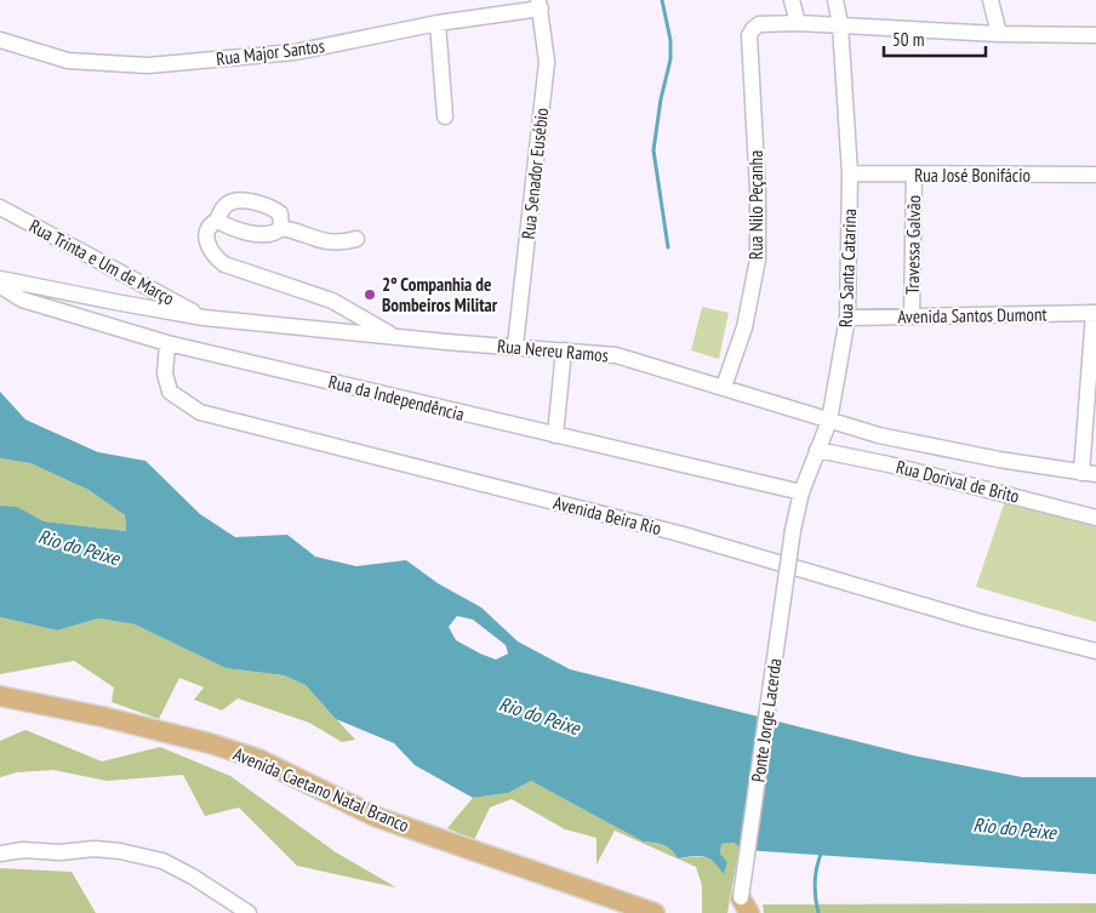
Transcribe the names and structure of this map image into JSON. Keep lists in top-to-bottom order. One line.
{"streets":{"main road":["Avenida Caetano Natal Branco"],"street":["Rua Major Santos","Rua Senador Eusébio","Rua José Bonifácio","Rua Nilo Peçanha","Travessa Galvão","Rua Trinta e Um de Março","Rua Santa Catarina","Avenida Santos Dumont","Rua Nereu Ramos","Rua da Independência","Rua Dorival de Brito","Avenida Beira Rio","Ponte Jorge Lacerda"]},"crossings":[["Rua Major Santos","Rua Senador Eusébio"],["Rua Senador Eusébio","Rua Nereu Ramos"],["Rua José Bonifácio","Travessa Galvão"],["Rua José Bonifácio","Rua Santa Catarina"],["Rua Nilo Peçanha","Rua Nereu Ramos"],["Travessa Galvão","Avenida Santos Dumont"],["Rua Trinta e Um de Março","Rua Nereu Ramos"],["Rua Santa Catarina","Avenida Santos Dumont"],["Rua Santa Catarina","Rua Nereu Ramos"],["Rua Santa Catarina","Rua da Independência"],["Rua Santa Catarina","Rua Dorival de Brito"],["Rua Santa Catarina","Ponte Jorge Lacerda"],["Rua da Independência","Avenida Beira Rio"]],"water":["Rio do Peixe"],"places":["2º Companhia de Bombeiros Militar"],"scale_bar":"50 m"}
